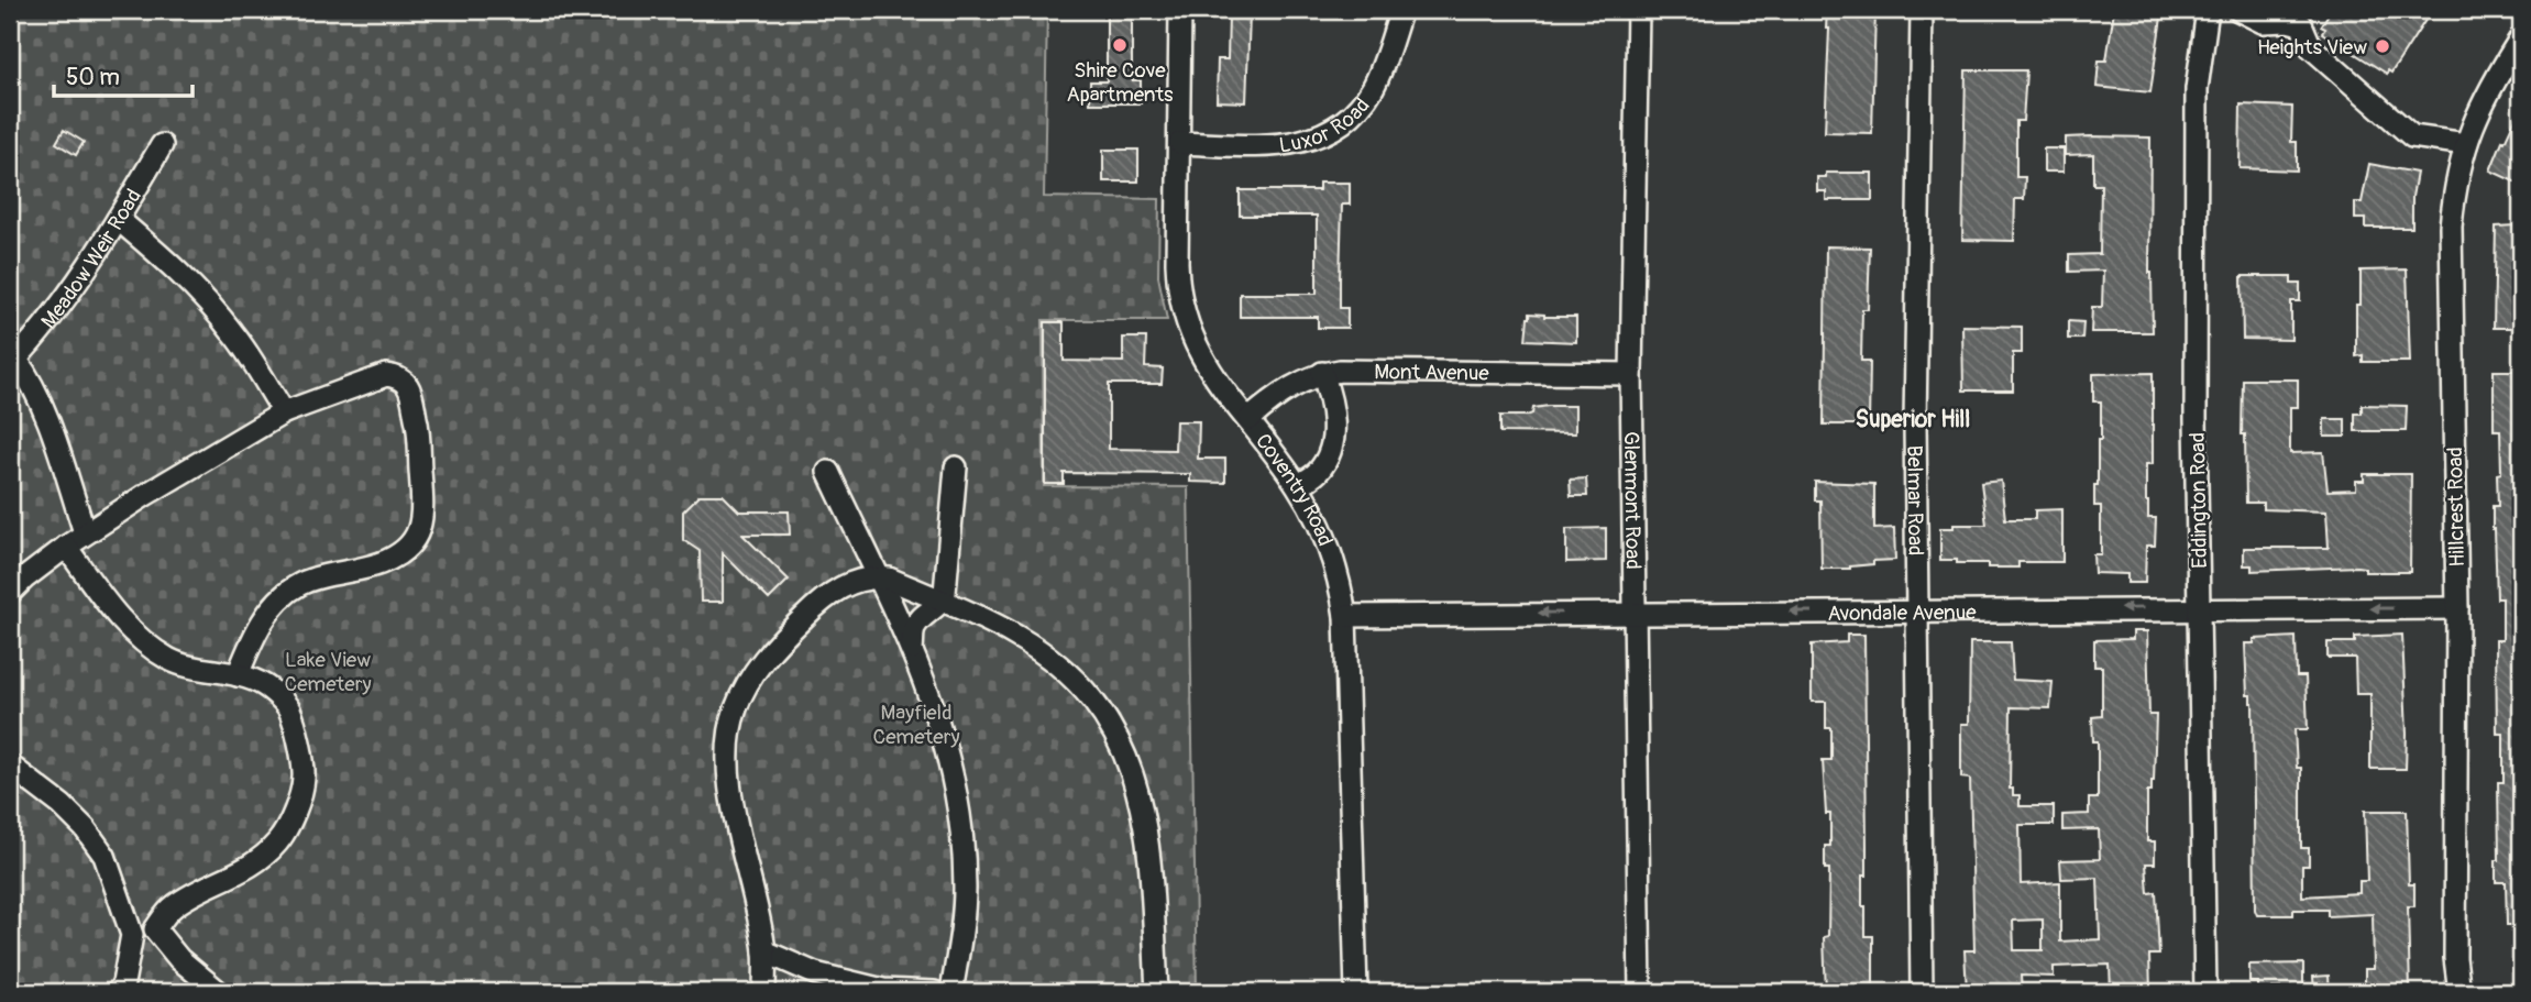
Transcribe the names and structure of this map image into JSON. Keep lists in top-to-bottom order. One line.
{"streets":{"street":["Luxor Road","Meadow Weir Road","Mont Avenue","Coventry Road","Glenmont Road","Belmar Road","Eddington Road","Hillcrest Road","Avondale Avenue"]},"crossings":[["Luxor Road","Coventry Road"],["Mont Avenue","Coventry Road"],["Mont Avenue","Glenmont Road"],["Coventry Road","Avondale Avenue"],["Glenmont Road","Avondale Avenue"],["Belmar Road","Avondale Avenue"],["Eddington Road","Avondale Avenue"],["Hillcrest Road","Avondale Avenue"]],"one_way":["Avondale Avenue"],"districts":["Superior Hill"],"parks":["Lake View Cemetery","Mayfield Cemetery"],"places":["Shire Cove Apartments","Heights View"],"scale_bar":"50 m"}
